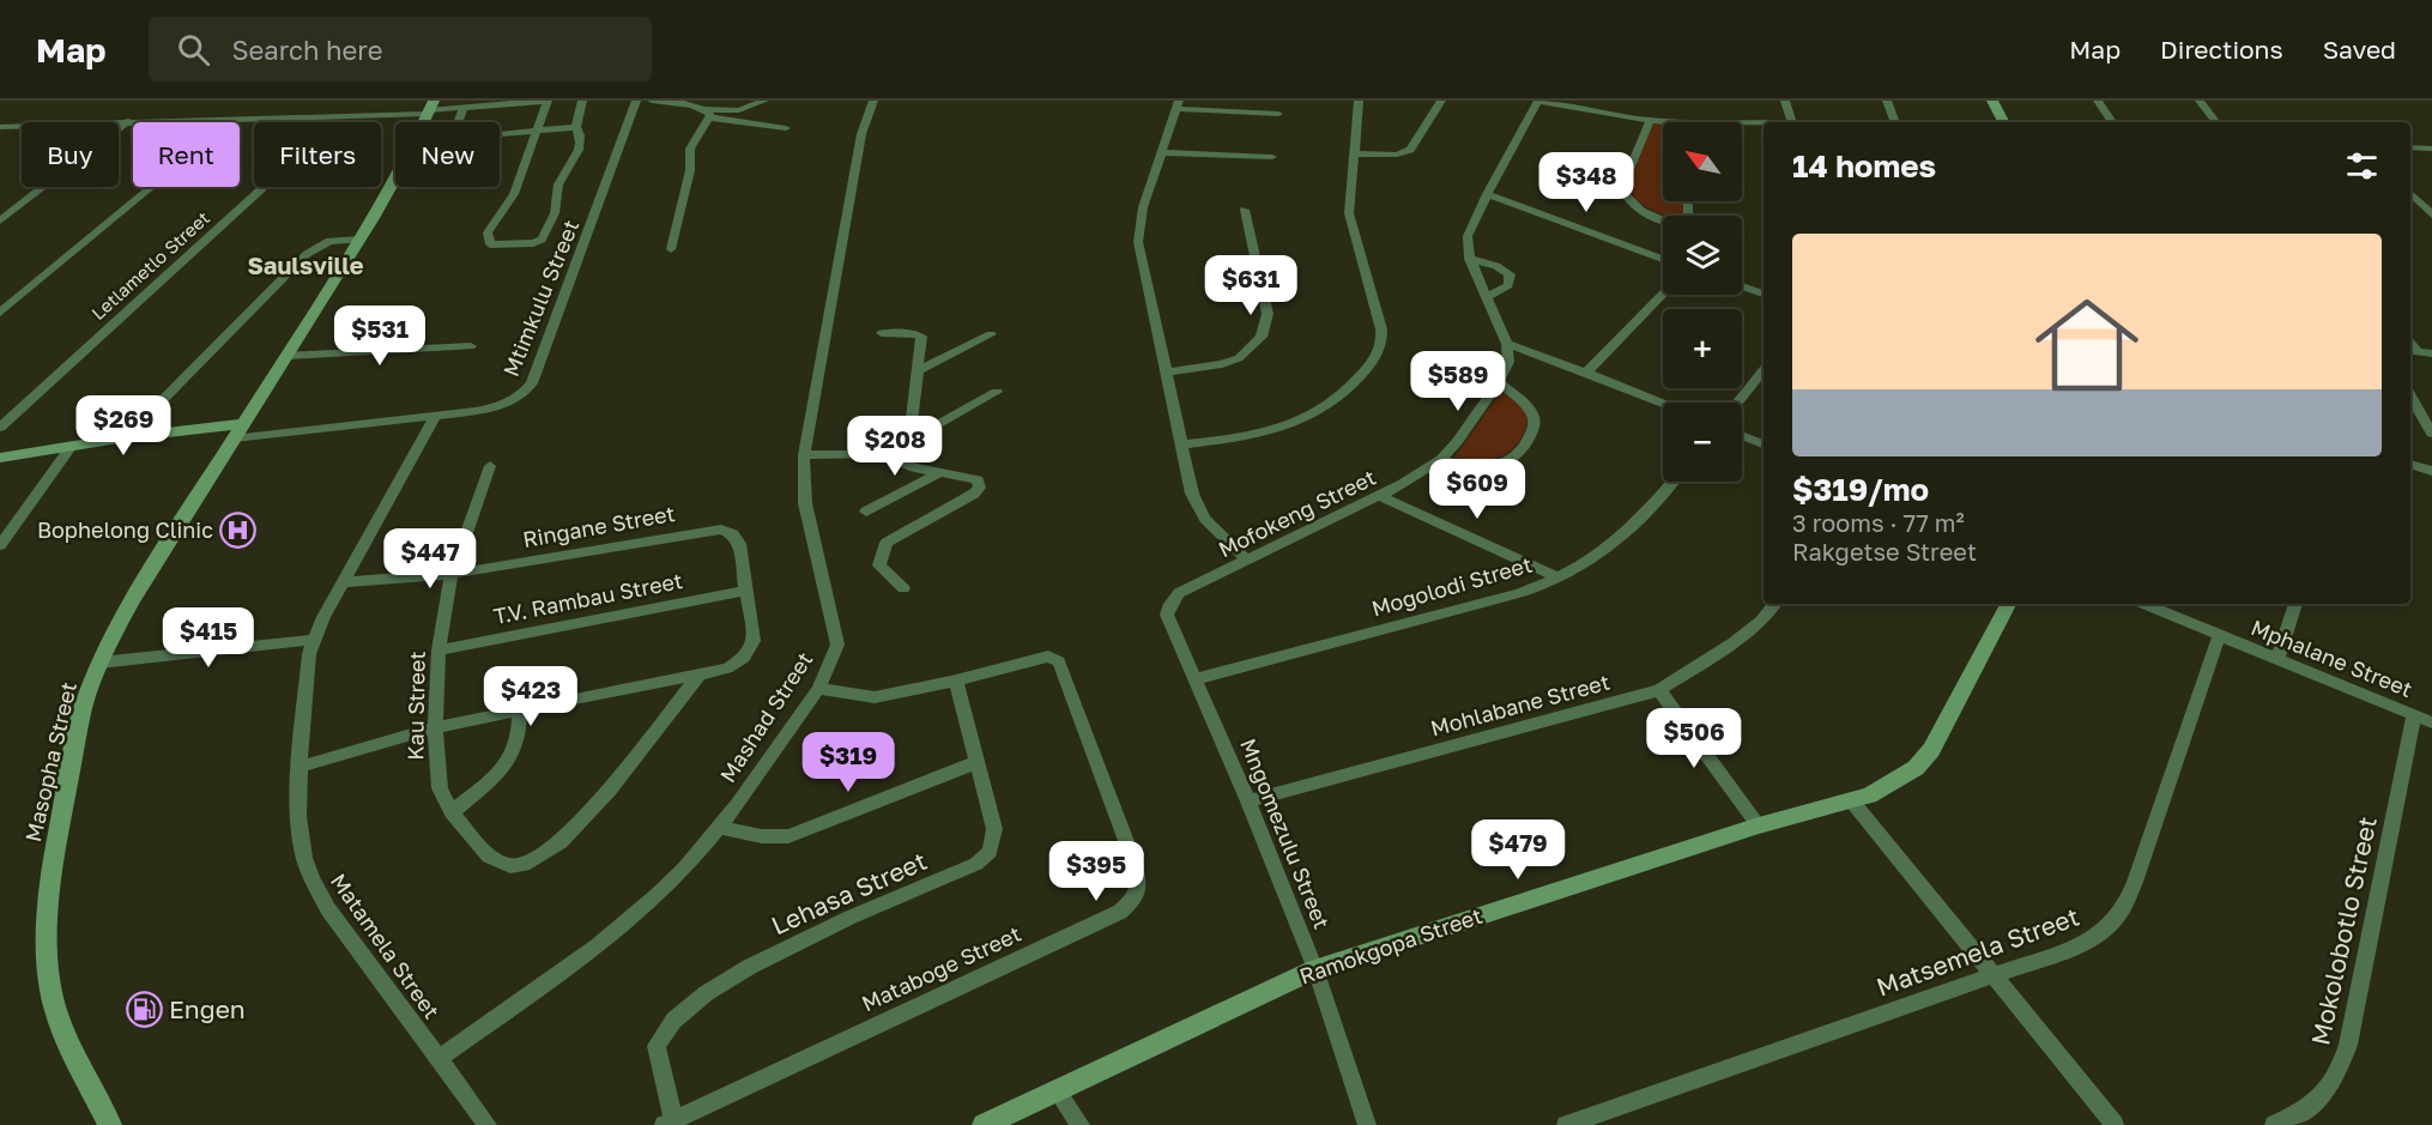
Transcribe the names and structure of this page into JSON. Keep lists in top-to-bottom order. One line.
{"streets":{"street":["Letlametlo Street","Mtimkulu Street","Mofokeng Street","Ringane Street","Mogolodi Street","T.V. Rambau Street","Mphalane Street","Kau Street","Mohlabane Street","Mashad Street","Masopha Street","Mngomezulu Street","Lehasa Street","Mokolobotlo Street","Matamela Street","Ramokgopa Street","Matsemela Street","Mataboge Street"]},"crossings":[["Mtimkulu Street","Masopha Street"],["Mtimkulu Street","Matamela Street"],["Mofokeng Street","Mngomezulu Street"],["Ringane Street","T.V. Rambau Street"],["Ringane Street","Kau Street"],["Ringane Street","Matamela Street"],["Mogolodi Street","Mngomezulu Street"],["T.V. Rambau Street","Kau Street"],["Mphalane Street","Mokolobotlo Street"],["Mphalane Street","Matsemela Street"],["Mohlabane Street","Mngomezulu Street"],["Mashad Street","Matamela Street"],["Mashad Street","Mataboge Street"],["Mngomezulu Street","Ramokgopa Street"],["Lehasa Street","Mataboge Street"]],"districts":["Saulsville"],"places":{"hospital":["Bophelong Clinic"],"fuel station":["Engen"]},"north":"top left","page":{"header":"Map","search":"Search here","nav":["Map","Directions","Saved"],"map_buttons":["+","−"],"chip":["Buy","Rent","Filters","New"],"heading":"14 homes","price":["$348","$631","$531","$589","$269","$208","$609","$447","$415","$423","$506","$319","$479","$395"],"list":[{"name":"$319/mo","note":"3 rooms · 77 m² · Rakgetse Street"}]}}
